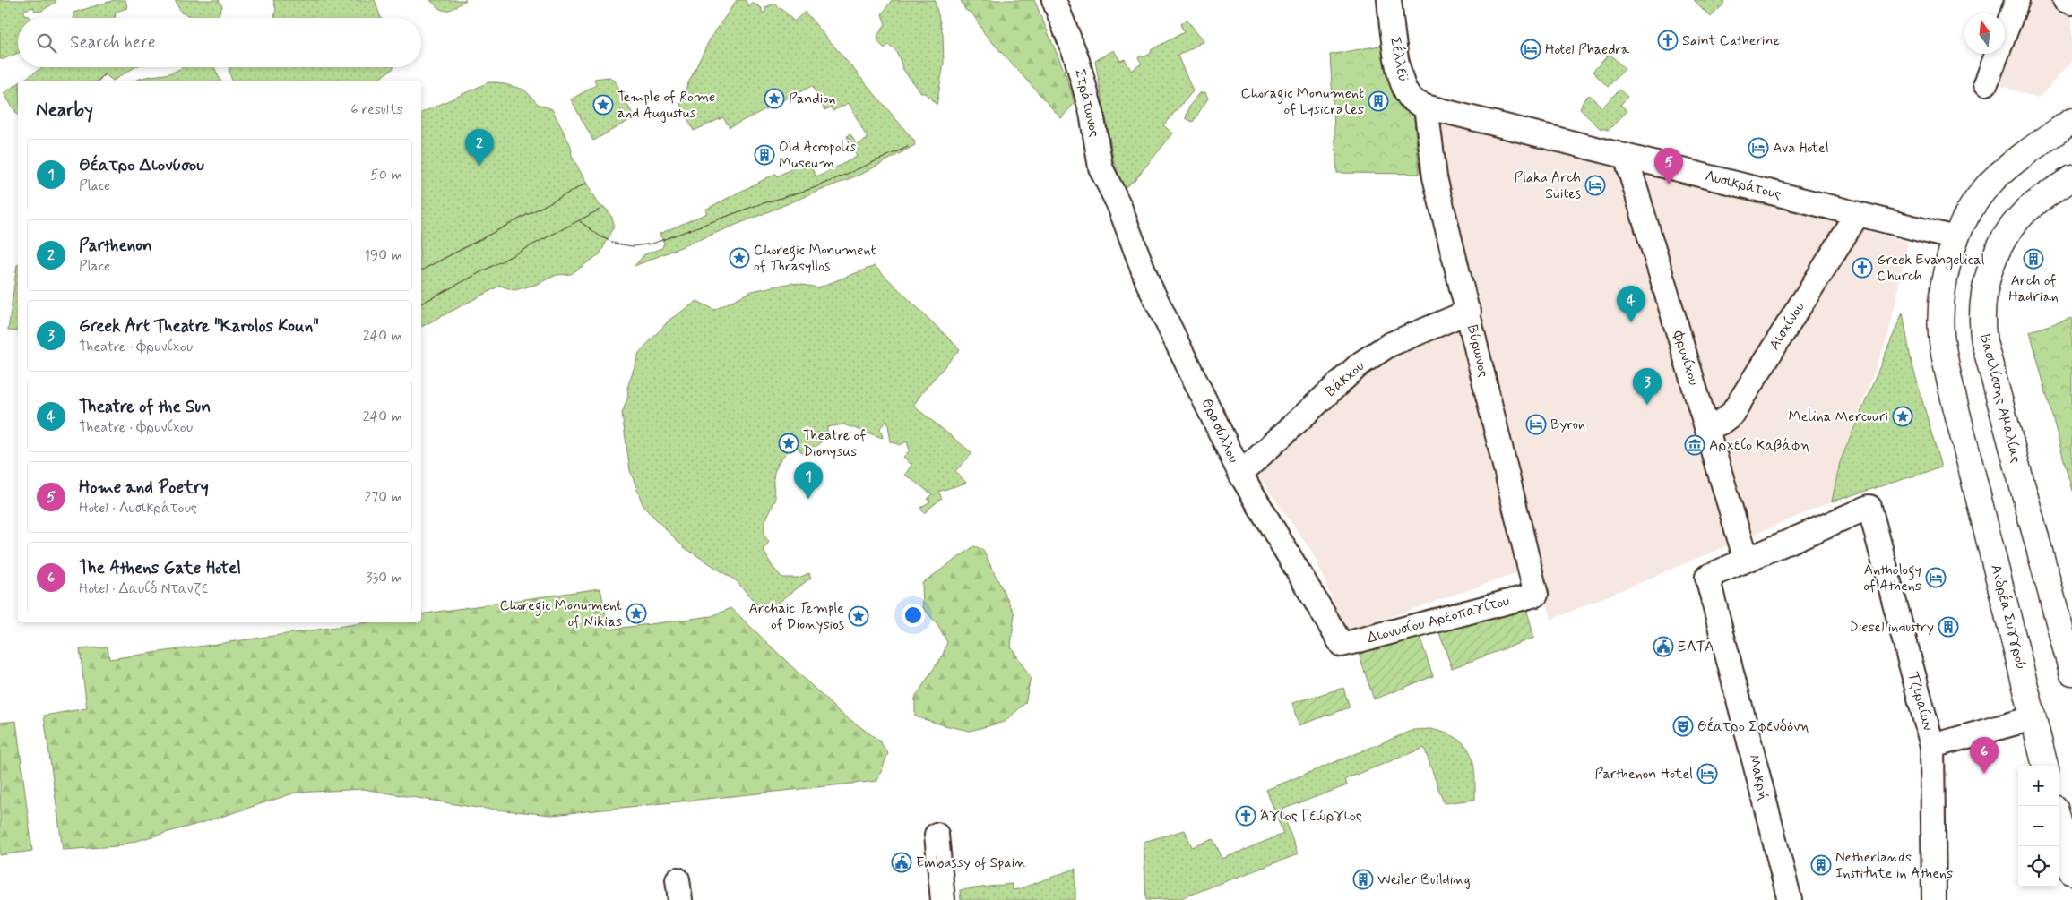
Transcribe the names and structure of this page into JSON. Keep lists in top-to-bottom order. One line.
{"streets":{"main road":["Βασιλίσσης Αμαλίας","Ανδρέα Συγγρού"],"street":["Σέλλεϋ","Στράτωνος","Λυσικράτους","Αισχίνου","Βύρωνος","Φρυνίχου","Βάκχου","Θρασύλλου","Διονυσίου Αρεοπαγίτου","Τζιραίων","Μακρή"]},"crossings":[["Σέλλεϋ","Λυσικράτους"],["Σέλλεϋ","Βύρωνος"],["Στράτωνος","Θρασύλλου"],["Λυσικράτους","Αισχίνου"],["Λυσικράτους","Βύρωνος"],["Λυσικράτους","Φρυνίχου"],["Λυσικράτους","Ανδρέα Συγγρού"],["Αισχίνου","Φρυνίχου"],["Βύρωνος","Βάκχου"],["Βύρωνος","Διονυσίου Αρεοπαγίτου"],["Φρυνίχου","Τζιραίων"],["Φρυνίχου","Μακρή"],["Βάκχου","Θρασύλλου"],["Θρασύλλου","Διονυσίου Αρεοπαγίτου"],["Τζιραίων","Μακρή"]],"places":{"church":["Saint Catherine","Greek Evangelical Church","Άγιος Γεώργιος"],"hotel":["Hotel Phaedra","Ava Hotel","Plaka Arch Suites","Byron","Anthology of Athens","Parthenon Hotel"],"place":["Pandion","Temple of Rome and Augustus","Choregic Monument of Thrasyllos","Melina Mercouri","Theatre of Dionysus","Choregic Monument of Nikias","Archaic Temple of Dionysios"],"building":["Choragic Monument of Lysicrates","Old Acropolis Museum","Arch of Hadrian","Diesel industry","Netherlands Institute in Athens","Weiler Building"],"museum":["Αρχείο Καβάφη"],"public building":["ΕΛΤΑ","Embassy of Spain"],"theatre":["Θέατρο Σφενδόνη"]},"north":"top","page":{"search":"Search here","heading":["Nearby","6 results"],"pins":["2","5","4","3","1","6"],"list":[{"mark":"1","name":"Θέατρο Διονύσου","note":"Place","value":"50 m"},{"mark":"2","name":"Parthenon","note":"Place","value":"190 m"},{"mark":"3","name":"Greek Art Theatre \"Karolos Koun\"","note":"Theatre · Φρυνίχου","value":"240 m"},{"mark":"4","name":"Theatre of the Sun","note":"Theatre · Φρυνίχου","value":"240 m"},{"mark":"5","name":"Home and Poetry","note":"Hotel · Λυσικράτους","value":"270 m"},{"mark":"6","name":"The Athens Gate Hotel","note":"Hotel · Δαυίδ Ντανζε","value":"330 m"}],"map_buttons":["+","−"]}}
